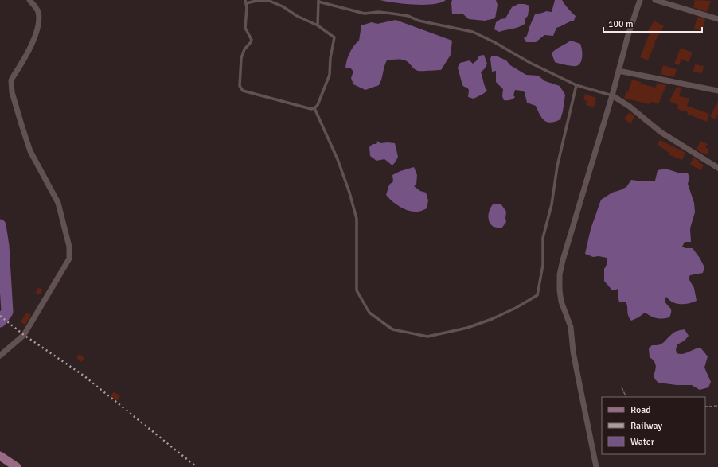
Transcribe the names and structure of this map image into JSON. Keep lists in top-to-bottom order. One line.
{"legend":["Road","Railway","Water"],"scale_bar":"100 m"}
